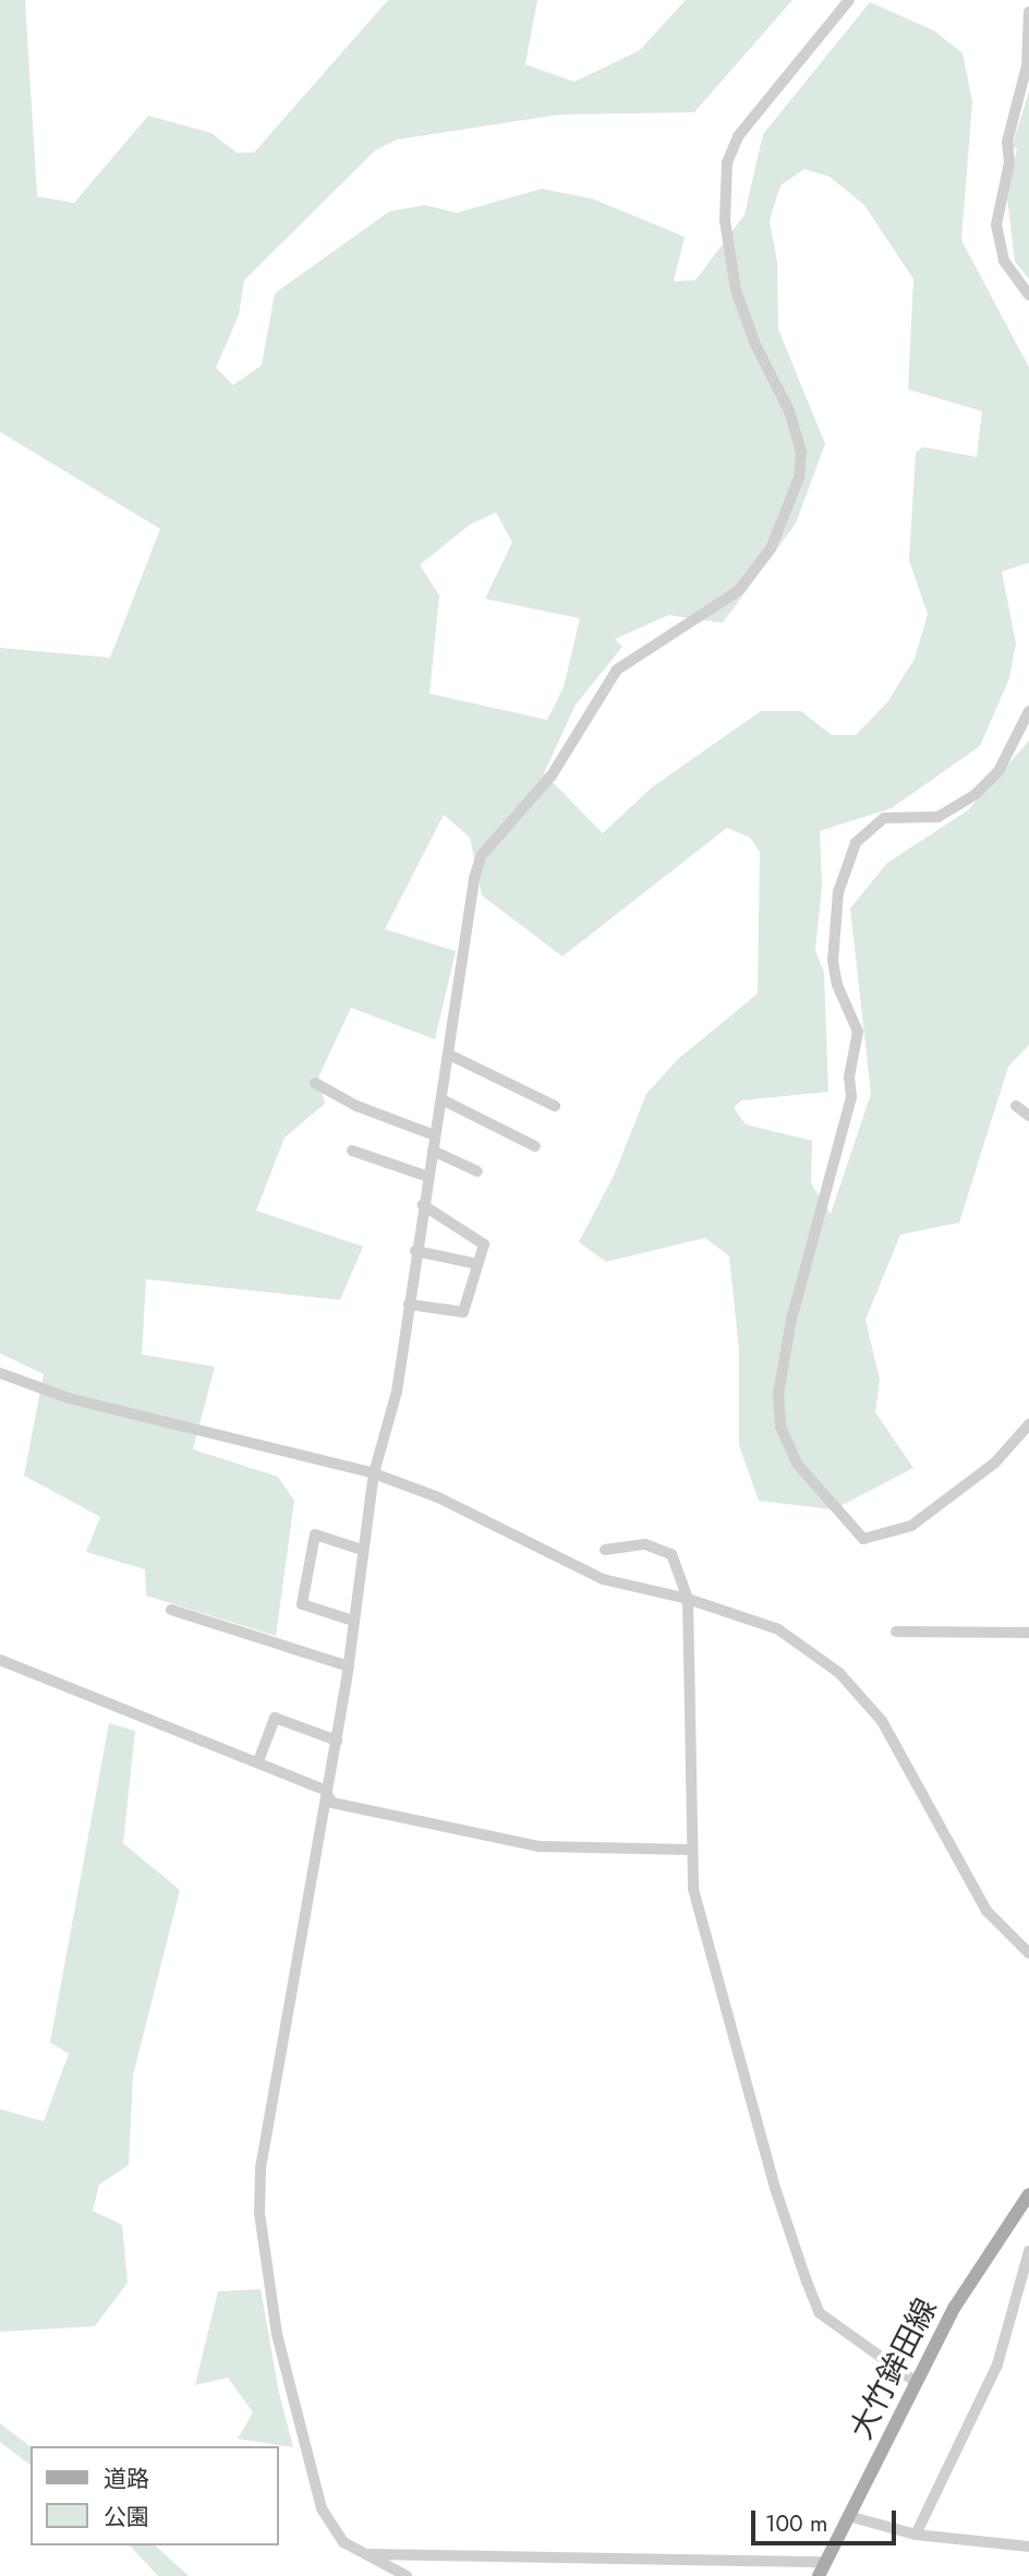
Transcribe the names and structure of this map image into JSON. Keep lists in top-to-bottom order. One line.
{"streets":{"main road":["大竹鉾田線"]},"legend":["道路","公園"],"scale_bar":"100 m"}
